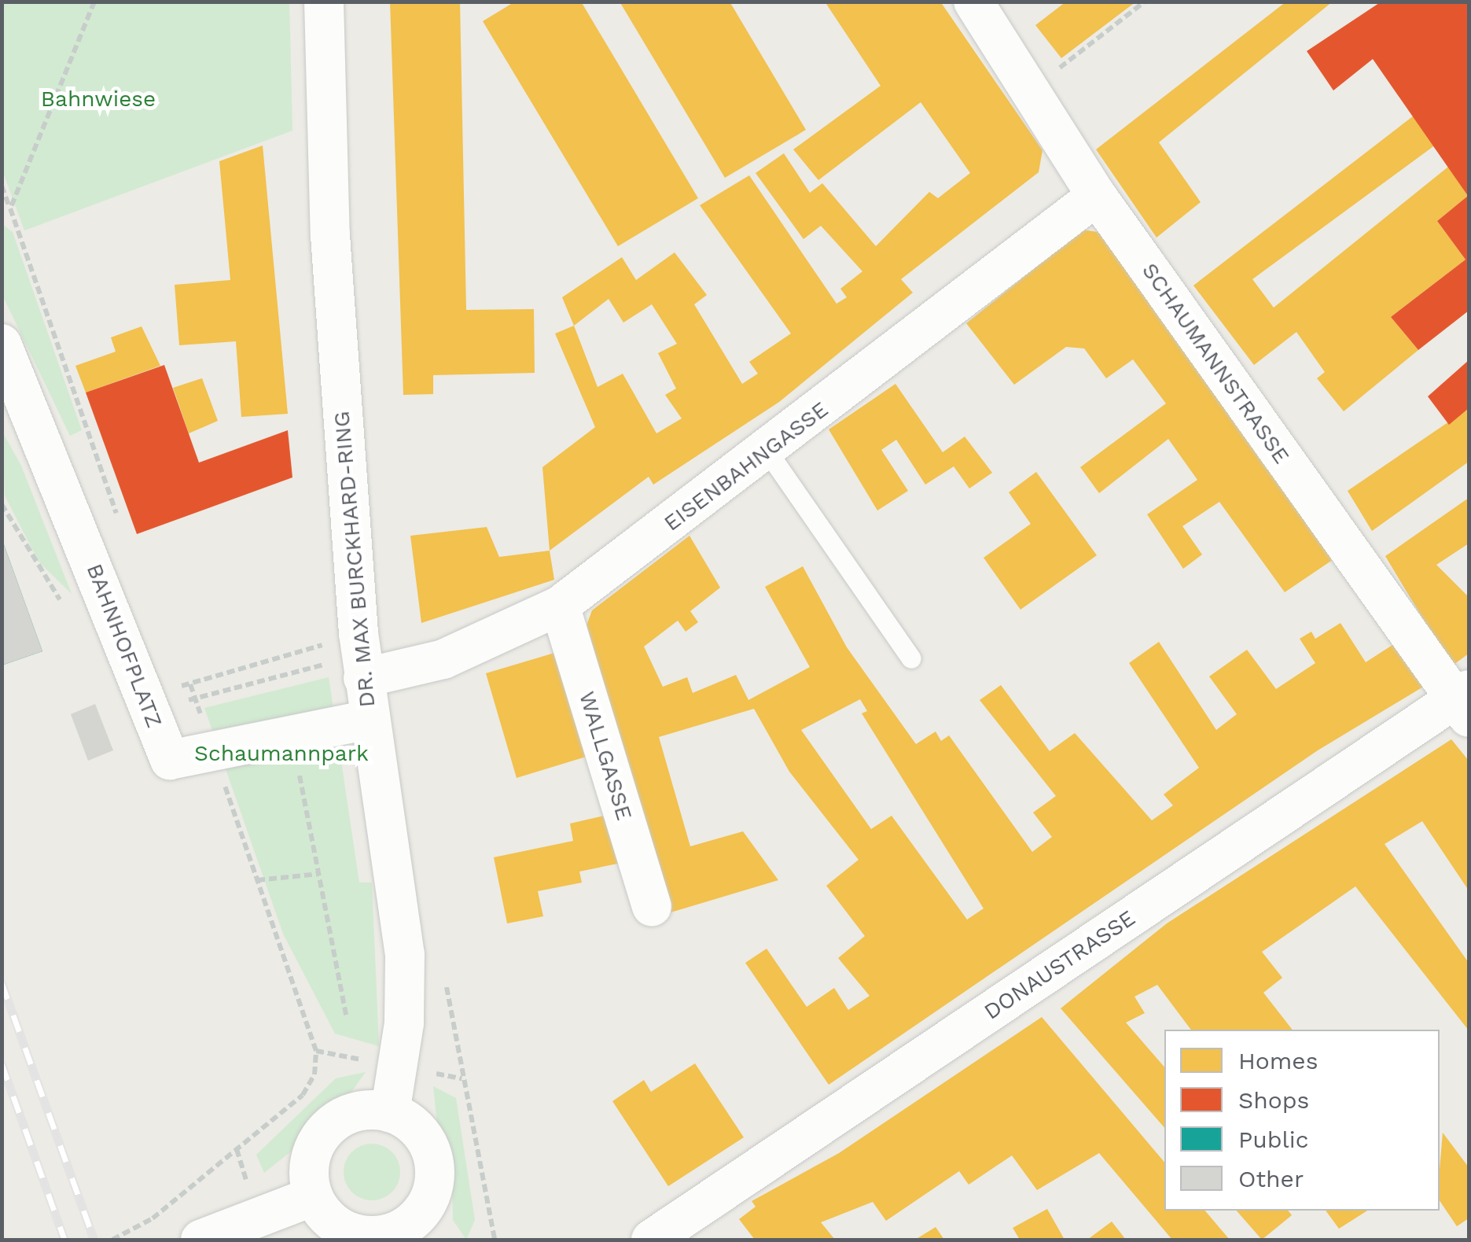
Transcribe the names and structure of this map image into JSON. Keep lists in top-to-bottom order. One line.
{"streets":{"street":["SCHAUMANNSTRASSE","EISENBAHNGASSE","DR. MAX BURCKHARD-RING","BAHNHOFPLATZ","WALLGASSE","DONAUSTRASSE"]},"crossings":[["SCHAUMANNSTRASSE","EISENBAHNGASSE"],["SCHAUMANNSTRASSE","DONAUSTRASSE"],["EISENBAHNGASSE","DR. MAX BURCKHARD-RING"],["EISENBAHNGASSE","WALLGASSE"],["DR. MAX BURCKHARD-RING","BAHNHOFPLATZ"]],"parks":["Bahnwiese","Schaumannpark"],"legend":["Homes","Shops","Public","Other"]}
